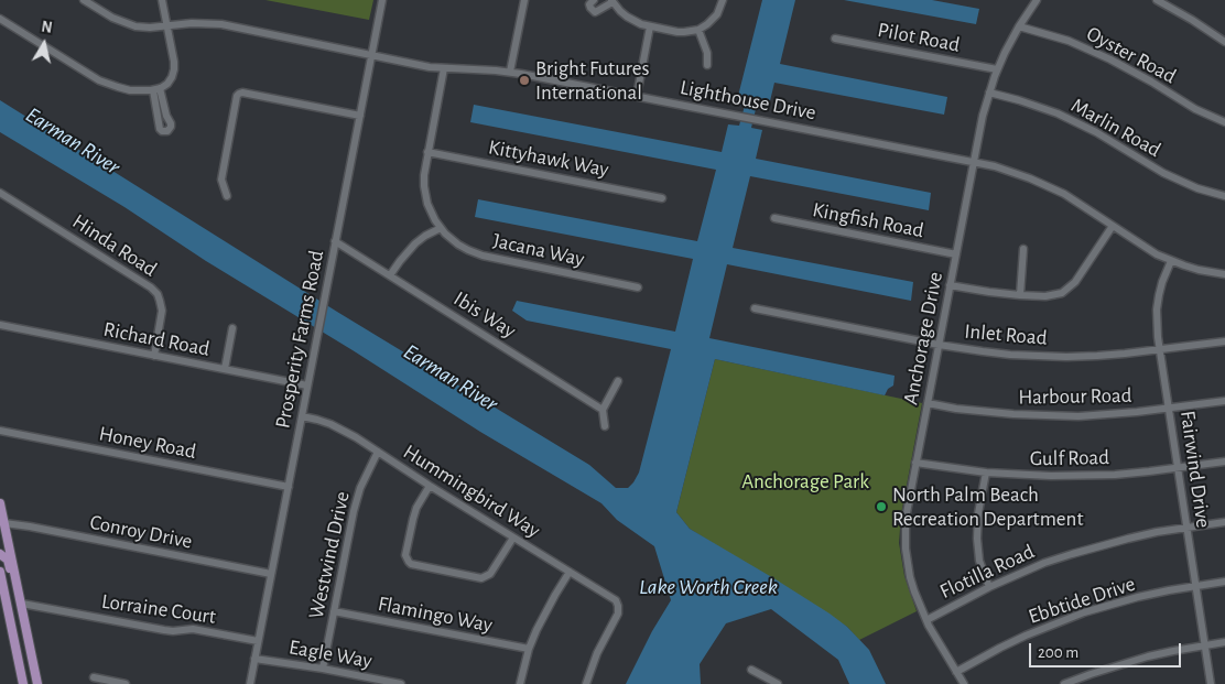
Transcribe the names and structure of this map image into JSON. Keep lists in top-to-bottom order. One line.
{"streets":{"street":["Pilot Road","Oyster Road","Lighthouse Drive","Marlin Road","Kittyhawk Way","Kingfish Road","Hinda Road","Jacana Way","Ibis Way","Inlet Road","Anchorage Drive","Richard Road","Prosperity Farms Road","Harbour Road","Honey Road","Gulf Road","Fairwind Drive","Hummingbird Way","Conroy Drive","Westwind Drive","Flotilla Road","Ebbtide Drive","Lorraine Court","Flamingo Way","Eagle Way"]},"crossings":[["Pilot Road","Anchorage Drive"],["Oyster Road","Anchorage Drive"],["Lighthouse Drive","Anchorage Drive"],["Lighthouse Drive","Prosperity Farms Road"],["Lighthouse Drive","Fairwind Drive"],["Marlin Road","Anchorage Drive"],["Kingfish Road","Anchorage Drive"],["Hinda Road","Richard Road"],["Ibis Way","Prosperity Farms Road"],["Inlet Road","Anchorage Drive"],["Inlet Road","Fairwind Drive"],["Anchorage Drive","Harbour Road"],["Anchorage Drive","Gulf Road"],["Anchorage Drive","Flotilla Road"],["Anchorage Drive","Ebbtide Drive"],["Richard Road","Prosperity Farms Road"],["Prosperity Farms Road","Honey Road"],["Prosperity Farms Road","Hummingbird Way"],["Prosperity Farms Road","Conroy Drive"],["Prosperity Farms Road","Lorraine Court"],["Prosperity Farms Road","Eagle Way"],["Harbour Road","Fairwind Drive"],["Gulf Road","Fairwind Drive"],["Fairwind Drive","Flotilla Road"],["Fairwind Drive","Ebbtide Drive"],["Hummingbird Way","Westwind Drive"],["Westwind Drive","Flamingo Way"],["Westwind Drive","Eagle Way"]],"water":["Earman River","Lake Worth Creek"],"parks":["Anchorage Park"],"places":["Bright Futures International","North Palm Beach Recreation Department"],"scale_bar":"200 m","north":"top"}
